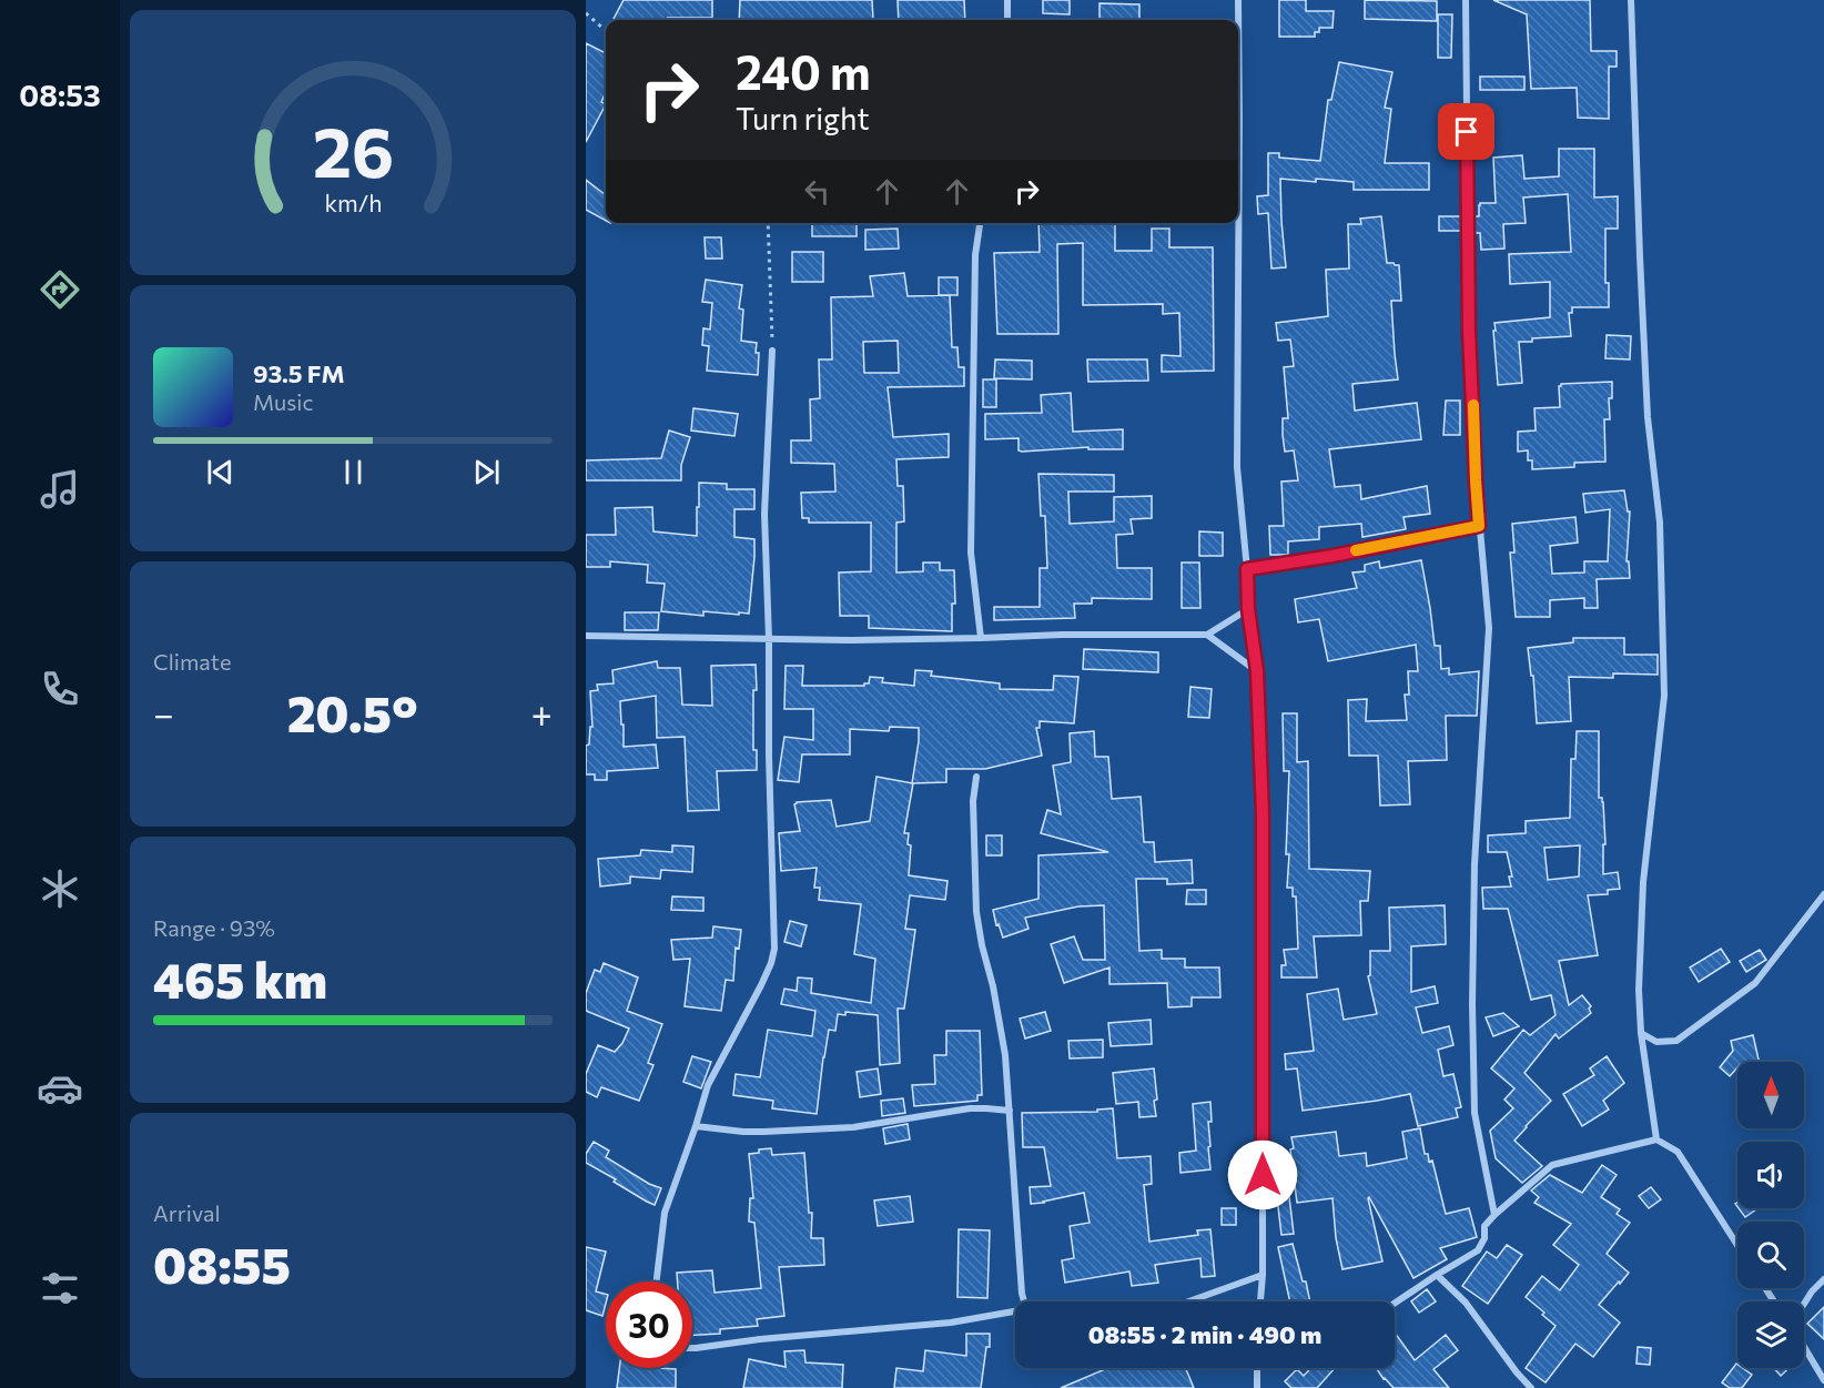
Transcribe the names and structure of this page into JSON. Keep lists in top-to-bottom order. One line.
{"north":"top","page":{"tabs":"08:53","turn":["240 m","Turn right"],"song":["93.5 FM","Music"],"tile":["Climate",["Range · 93%","465 km"],["Arrival","08:55"]],"heat":["−","20.5°","+"],"limit":"30","trip":"08:55 · 2 min · 490 m","gauge":["26","km/h"]}}
